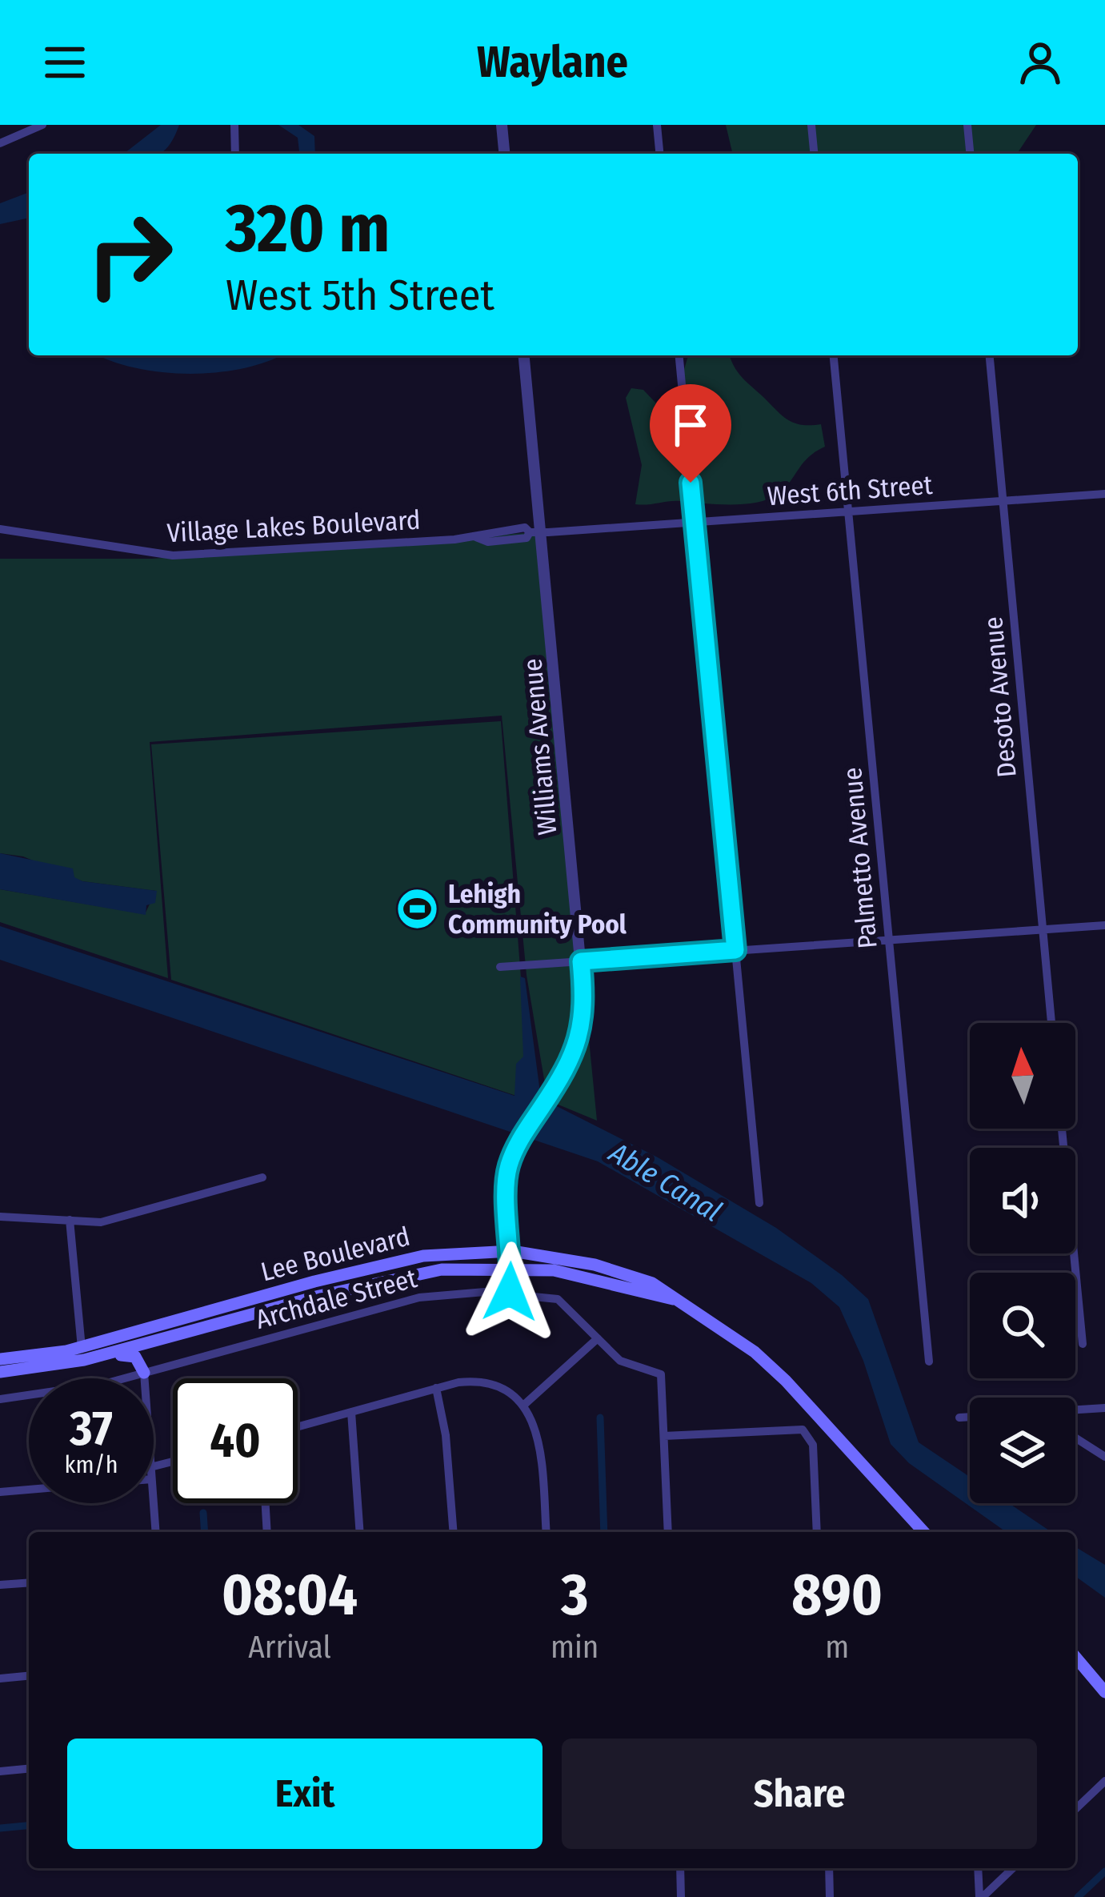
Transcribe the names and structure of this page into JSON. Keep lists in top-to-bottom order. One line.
{"streets":{"main road":["Lee Boulevard"],"street":["West 6th Street","Village Lakes Boulevard","Desoto Avenue","Williams Avenue","Palmetto Avenue","Archdale Street"]},"crossings":[["West 6th Street","Village Lakes Boulevard"],["West 6th Street","Desoto Avenue"],["West 6th Street","Williams Avenue"],["West 6th Street","Palmetto Avenue"],["Village Lakes Boulevard","Williams Avenue"],["Williams Avenue","Lee Boulevard"],["Williams Avenue","Archdale Street"]],"water":["Able Canal"],"places":{"sports":["Lehigh Community Pool"]},"north":"top","page":{"header":"Waylane","turn":["320 m","West 5th Street"],"speed":"37 km/h","limit":"40","eta":["08:04","Arrival","3","min","890","m"],"buttons":["Exit","Share"]}}
